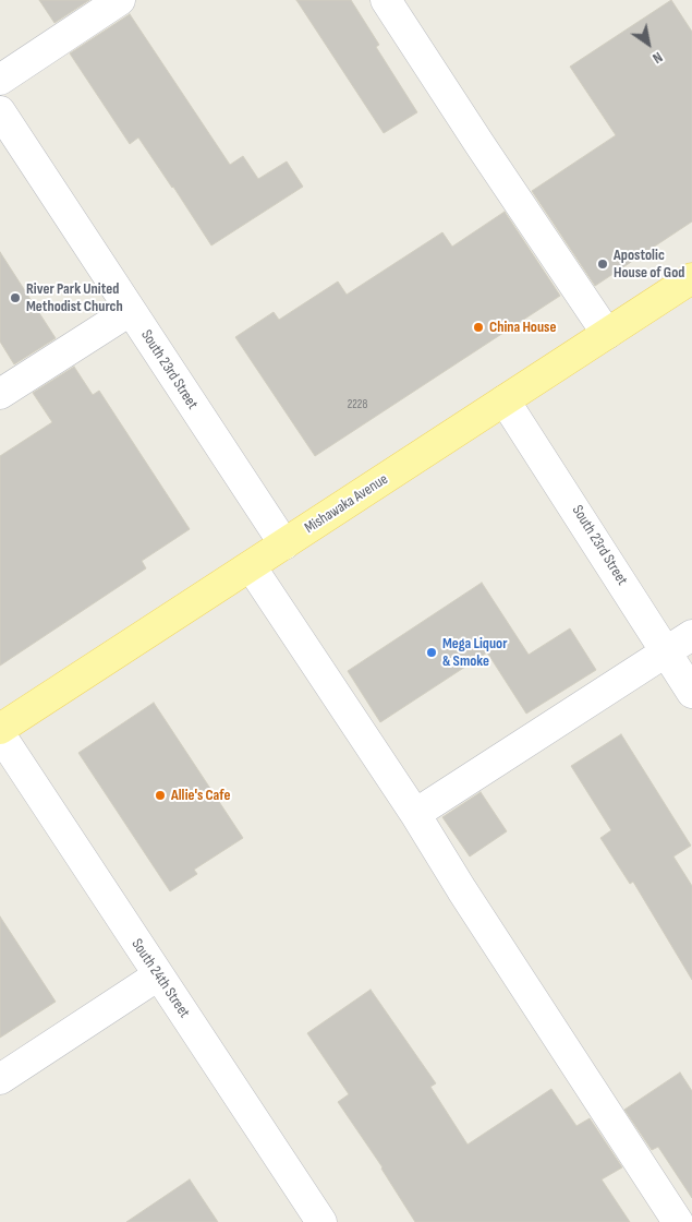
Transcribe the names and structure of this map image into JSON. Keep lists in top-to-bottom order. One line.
{"streets":{"main road":["Mishawaka Avenue"],"street":["South 23rd Street","South 24th Street"]},"crossings":[["South 23rd Street","Mishawaka Avenue"]],"places":["Apostolic House of God","River Park United Methodist Church","China House","Mega Liquor & Smoke","Allie's Cafe"],"house_numbers":["2228"],"north":"bottom right"}
